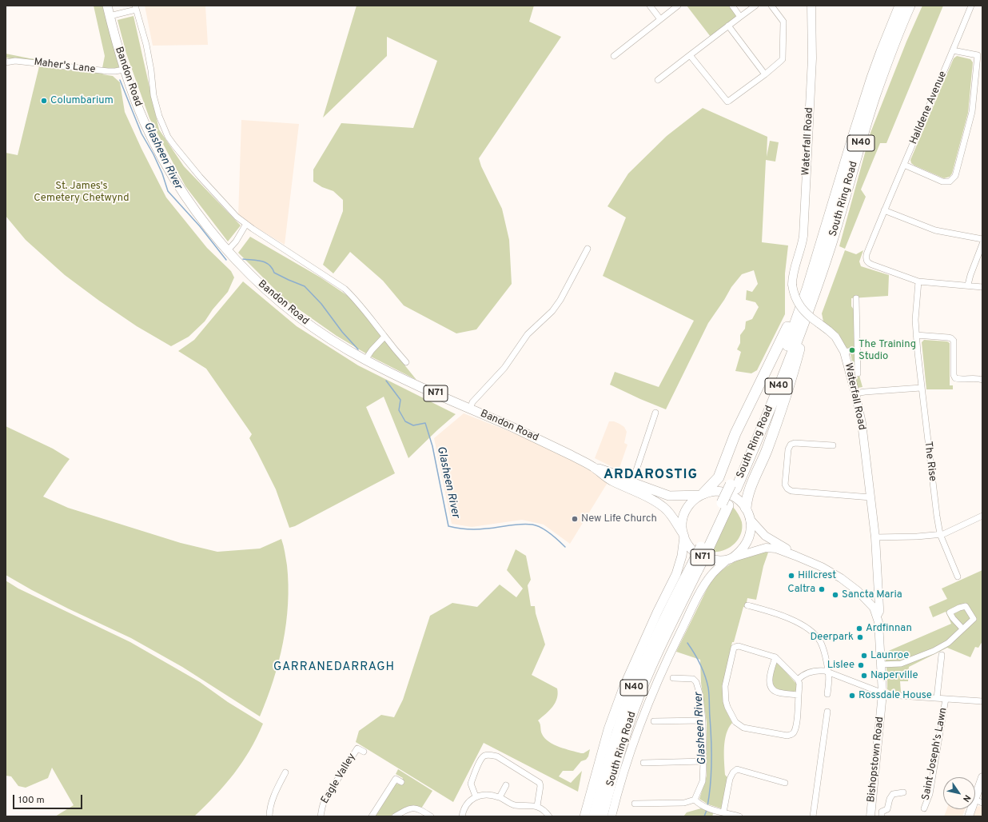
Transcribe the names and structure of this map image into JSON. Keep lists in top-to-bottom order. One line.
{"streets":{"highway":["N40","South Ring Road"],"main road":["Bandon Road","Waterfall Road","N71","Bishopstown Road"],"street":["Maher's Lane","Halldene Avenue","The Rise","Saint Joseph's Lawn","Eagle Valley"]},"crossings":[["Maher's Lane","Bandon Road"],["Bandon Road","N40"],["Bandon Road","N71"],["Bandon Road","Bishopstown Road"],["Halldene Avenue","The Rise"],["Waterfall Road","Bishopstown Road"],["N40","N71"],["N40","Bishopstown Road"],["N71","Bishopstown Road"]],"districts":["ARDAROSTIG","GARRANEDARRAGH"],"water":["Glasheen River"],"parks":["St. James's Cemetery Chetwynd"],"places":["Columbarium","The Training Studio","New Life Church","Hillcrest","Caltra","Sancta Maria","Ardfinnan","Deerpark","Launroe","Lislee","Naperville","Rossdale House"],"scale_bar":"100 m","north":"bottom right"}
